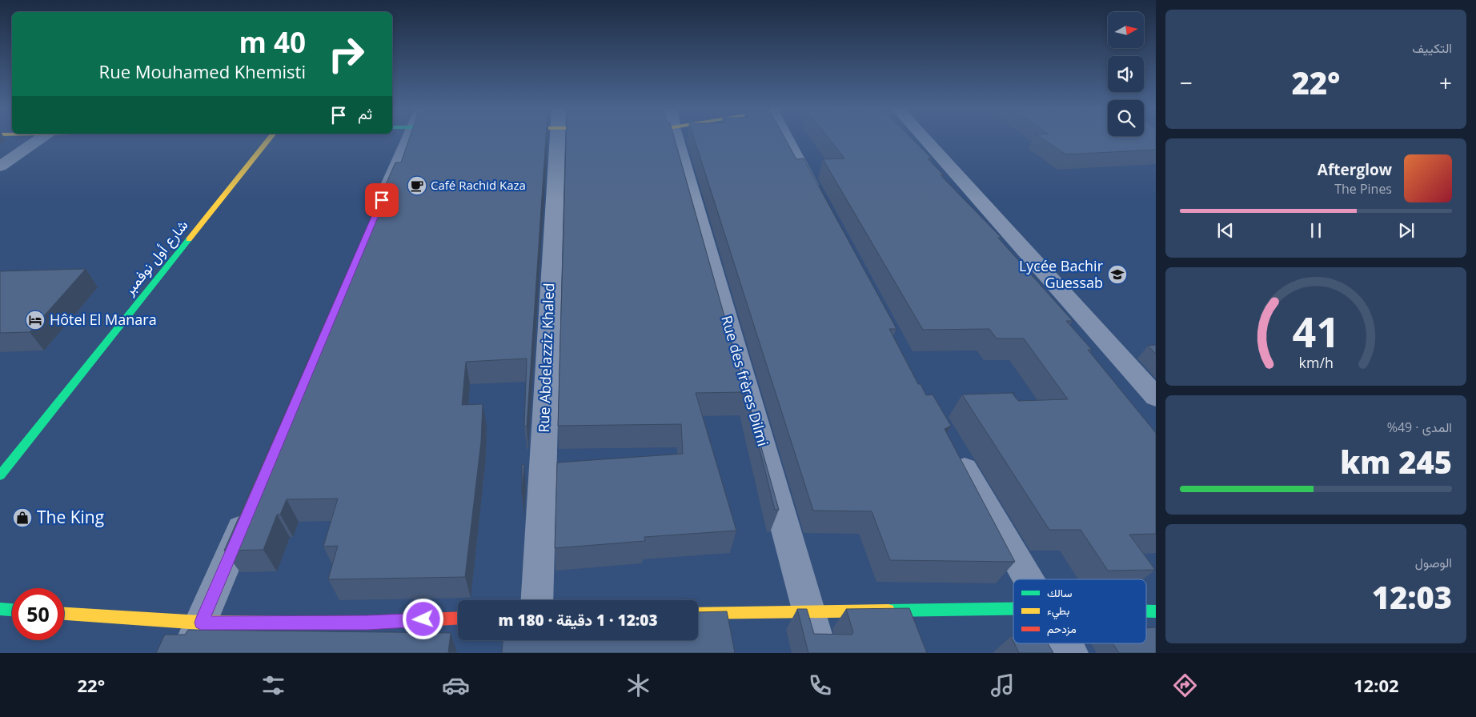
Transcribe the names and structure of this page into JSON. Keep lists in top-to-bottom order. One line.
{"streets":{"main road":["شارع أول نوفمبر"],"street":["Rue Abdelazziz Khaled","Rue des frères Dilmi"]},"places":{"cafe":["Café Rachid Kaza"],"school or university":["Lycée Bachir Guessab"],"hotel":["Hôtel El Manara"],"shop":["The King"]},"legend":["سالك","بطيء","مزدحم"],"north":"right","page":{"tile":["التكييف",["المدى · 49%","245 km"],["الوصول","12:03"]],"turn":["40 m","Rue Mouhamed Khemisti"],"heat":["−","22°","+"],"then":"ثم","song":["Afterglow","The Pines"],"limit":"50","trip":"12:03 · 1 دقيقة · 180 m","tabs":["12:02","22°"],"gauge":["41","km/h"]}}
